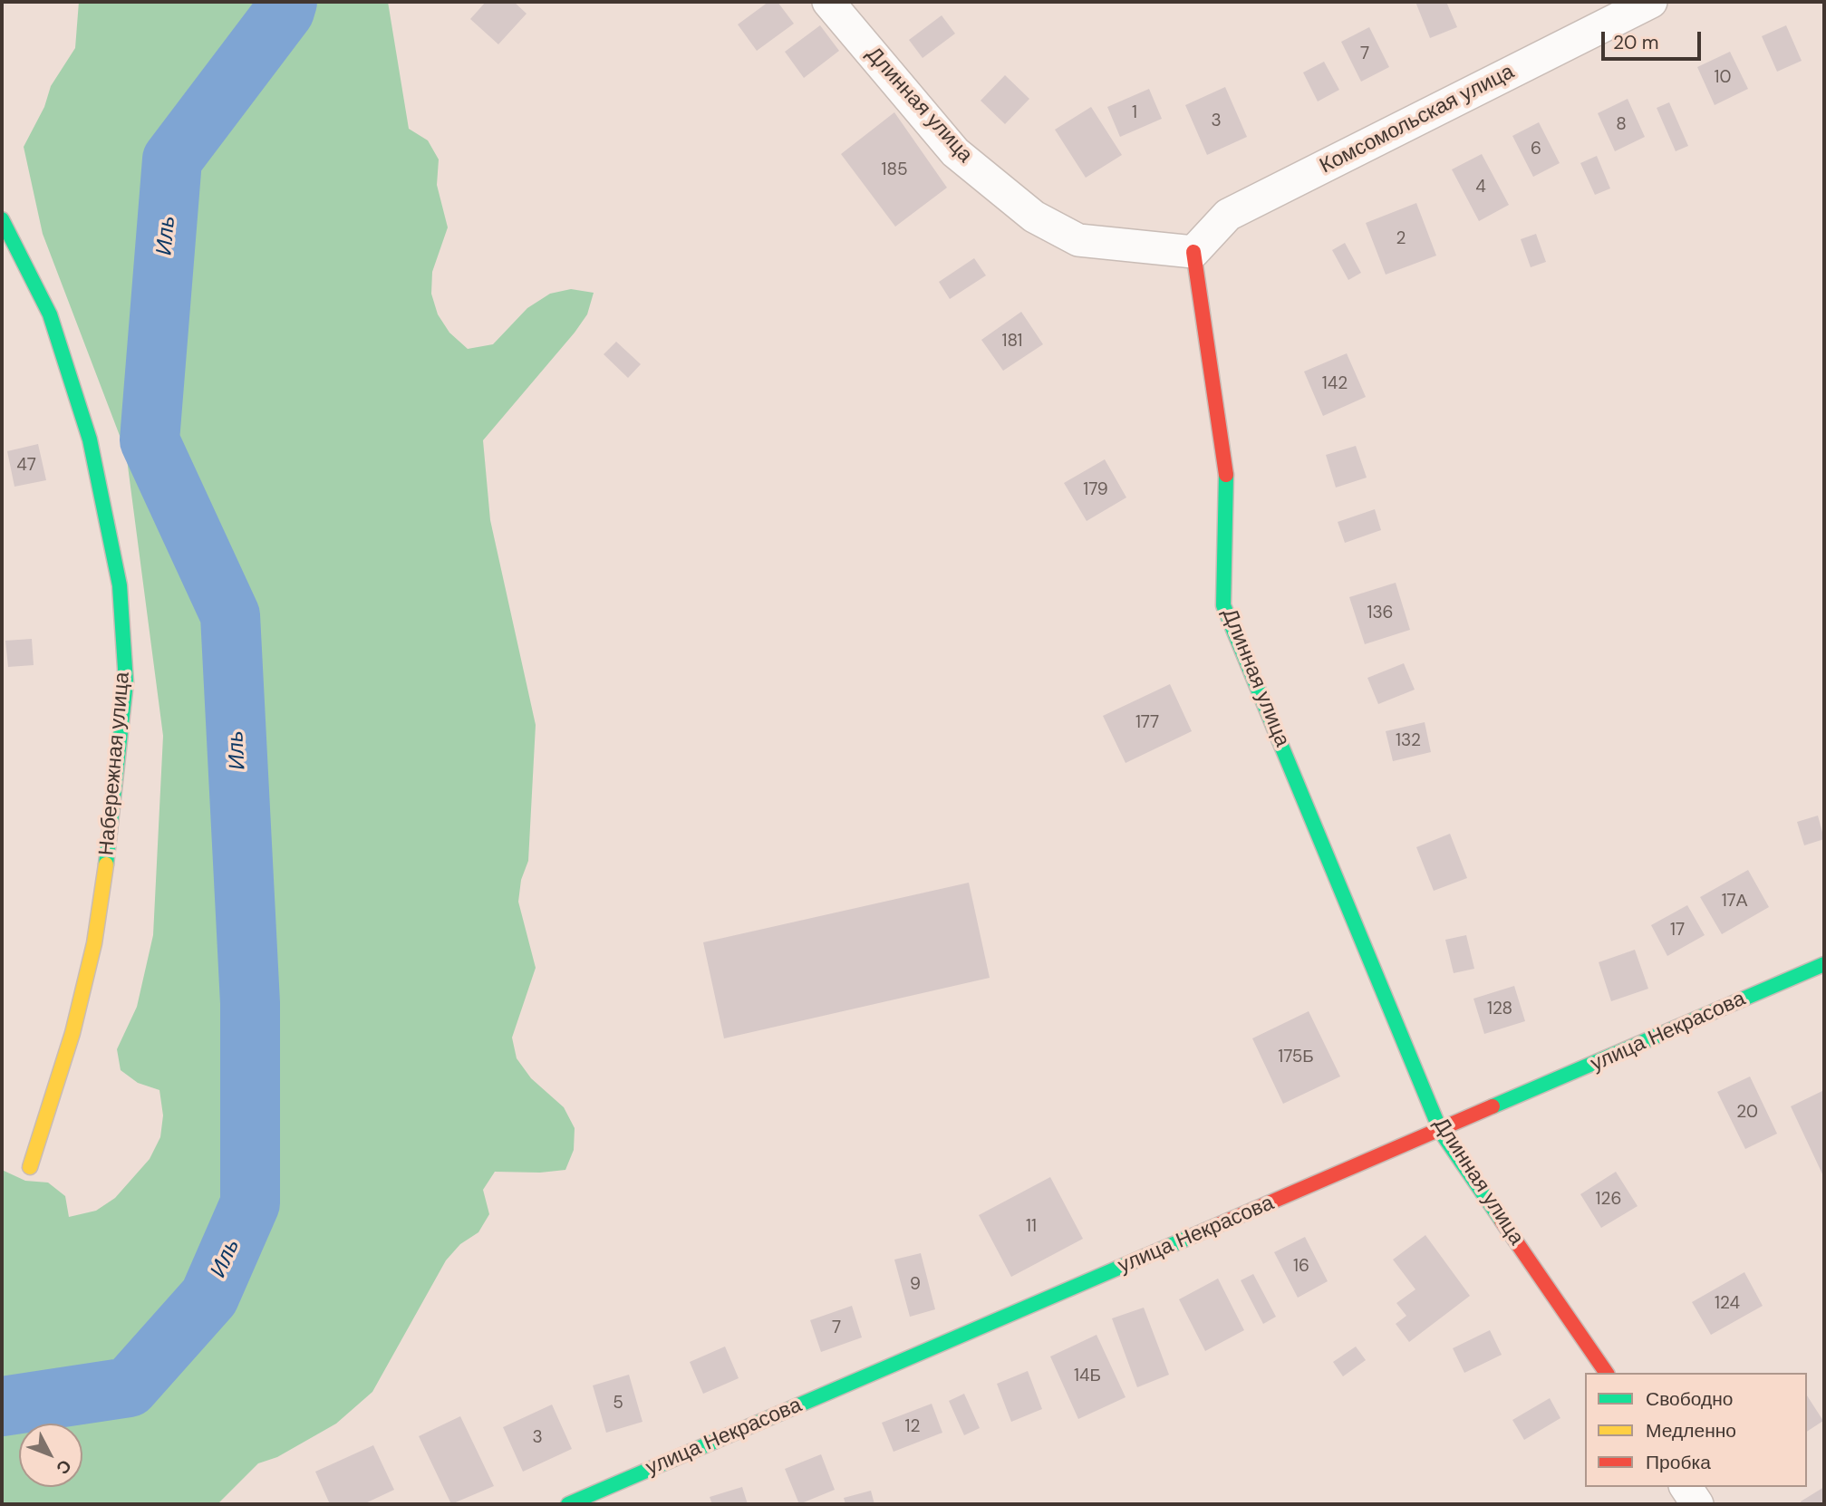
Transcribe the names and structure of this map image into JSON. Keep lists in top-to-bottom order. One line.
{"streets":{"street":["Длинная улица","Комсомольская улица","Набережная улица","улица Некрасова"]},"crossings":[["Длинная улица","Комсомольская улица"],["Длинная улица","улица Некрасова"]],"water":["Иль"],"house_numbers":["7","10","1","3","8","6","185","4","2","181","142","47","179","136","177","132","17А","17","128","175Б","20","126","11","16","9","124","7","14Б","5","12","3"],"legend":["Свободно","Медленно","Пробка"],"scale_bar":"20 m","north":"bottom right"}
